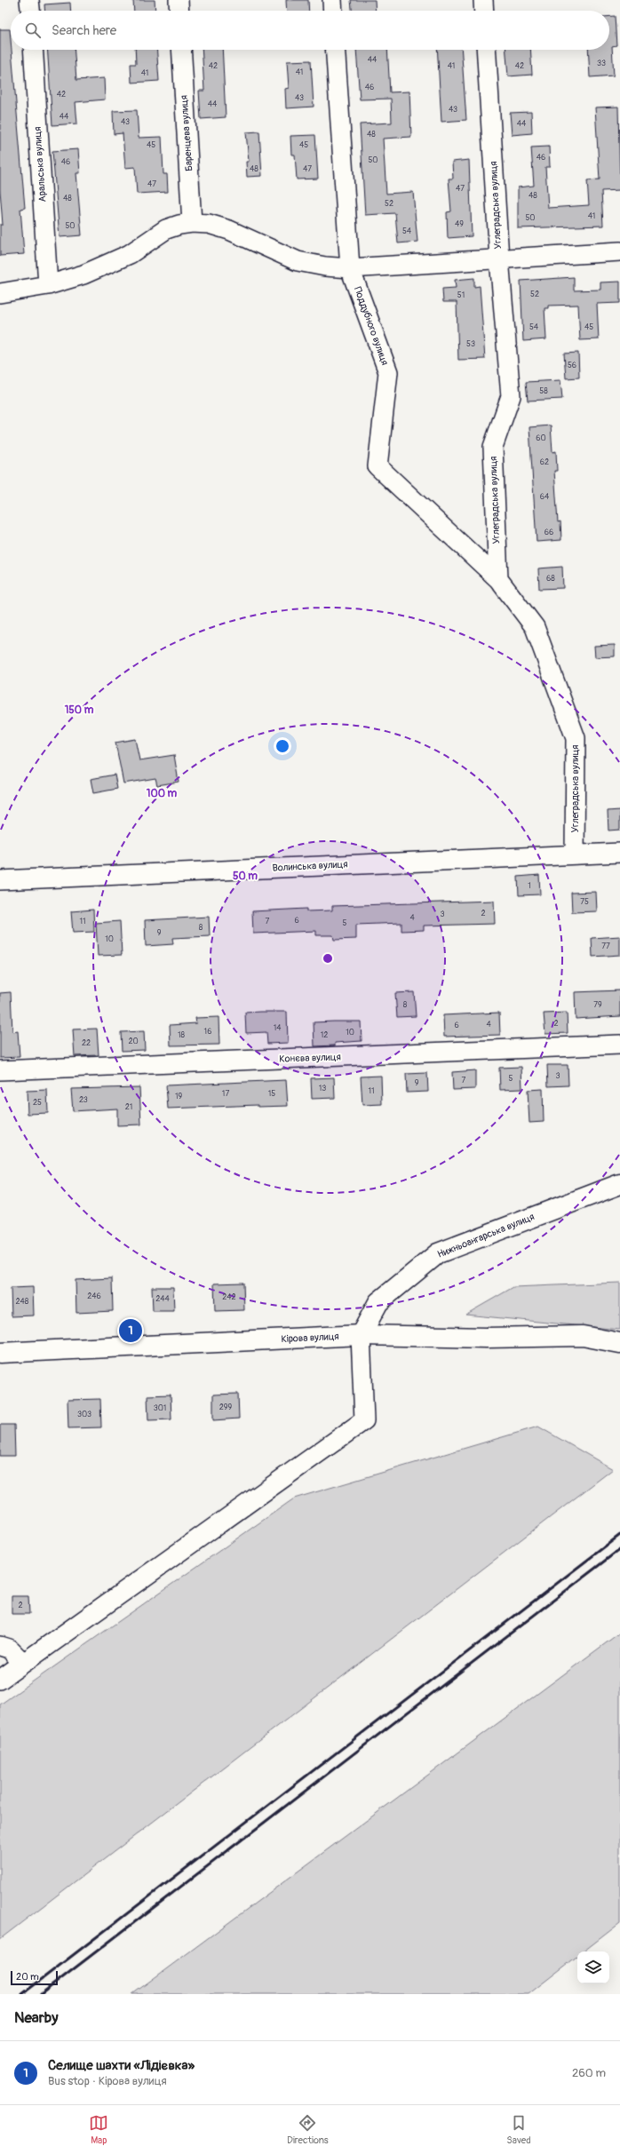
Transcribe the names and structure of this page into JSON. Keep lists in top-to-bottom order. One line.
{"streets":{"main road":["Нижньоангарська вулиця","Кірова вулиця"],"street":["Баренцева вулиця","Аральська вулиця","Углеградська вулиця","Поддубного вулиця","Волинська вулиця","Конєва вулиця"]},"crossings":[["Углеградська вулиця","Поддубного вулиця"],["Углеградська вулиця","Волинська вулиця"],["Нижньоангарська вулиця","Кірова вулиця"]],"house_numbers":["44","33","42","41","42","41","41","46","42","43","44","43","44","43","44","48","45","45","46","50","46","48","47","47","47","48","48","52","41","50","49","50","54","52","51","54","45","53","56","58","60","62","64","66","68","1","75","2","3","4","6","11","7","5","8","9","10","77","8","79","2","4","6","14","16","10","18","12","20","22","3","5","7","9","13","11","17","15","19","23","25","21","246","242","244","248","299","301","303","2"],"scale_bar":"20 m","page":{"search":"Search here","pins":"1","scale":"20 m","heading":"Nearby","list":[{"mark":"1","name":"Селище шахти «Лідієвка»","note":"Bus stop · Кірова вулиця","value":"260 m"}],"nav":["Map","Directions","Saved"]},"rings":["150 m","100 m","50 m"]}
